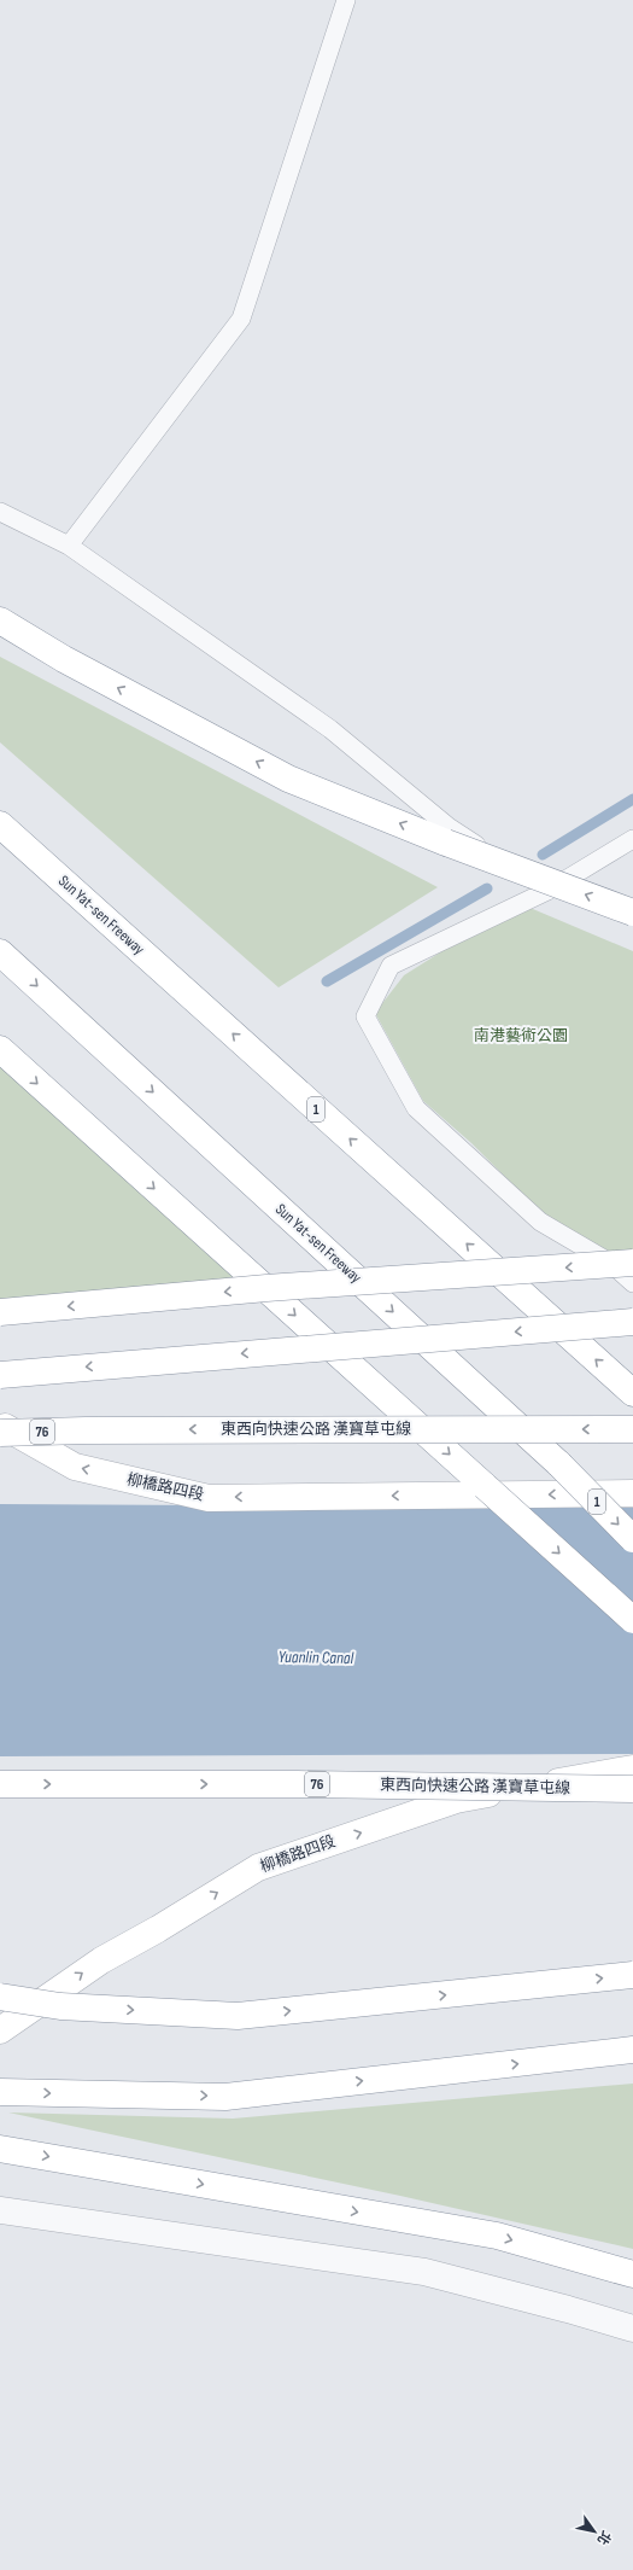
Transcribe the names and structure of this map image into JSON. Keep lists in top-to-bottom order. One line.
{"streets":{"main road":["Sun Yat-sen Freeway","1","東西向快速公路 漢寶草屯線","76","柳橋路四段"]},"water":["Yuanlin Canal"],"parks":["南港藝術公園"],"north":"bottom right"}
